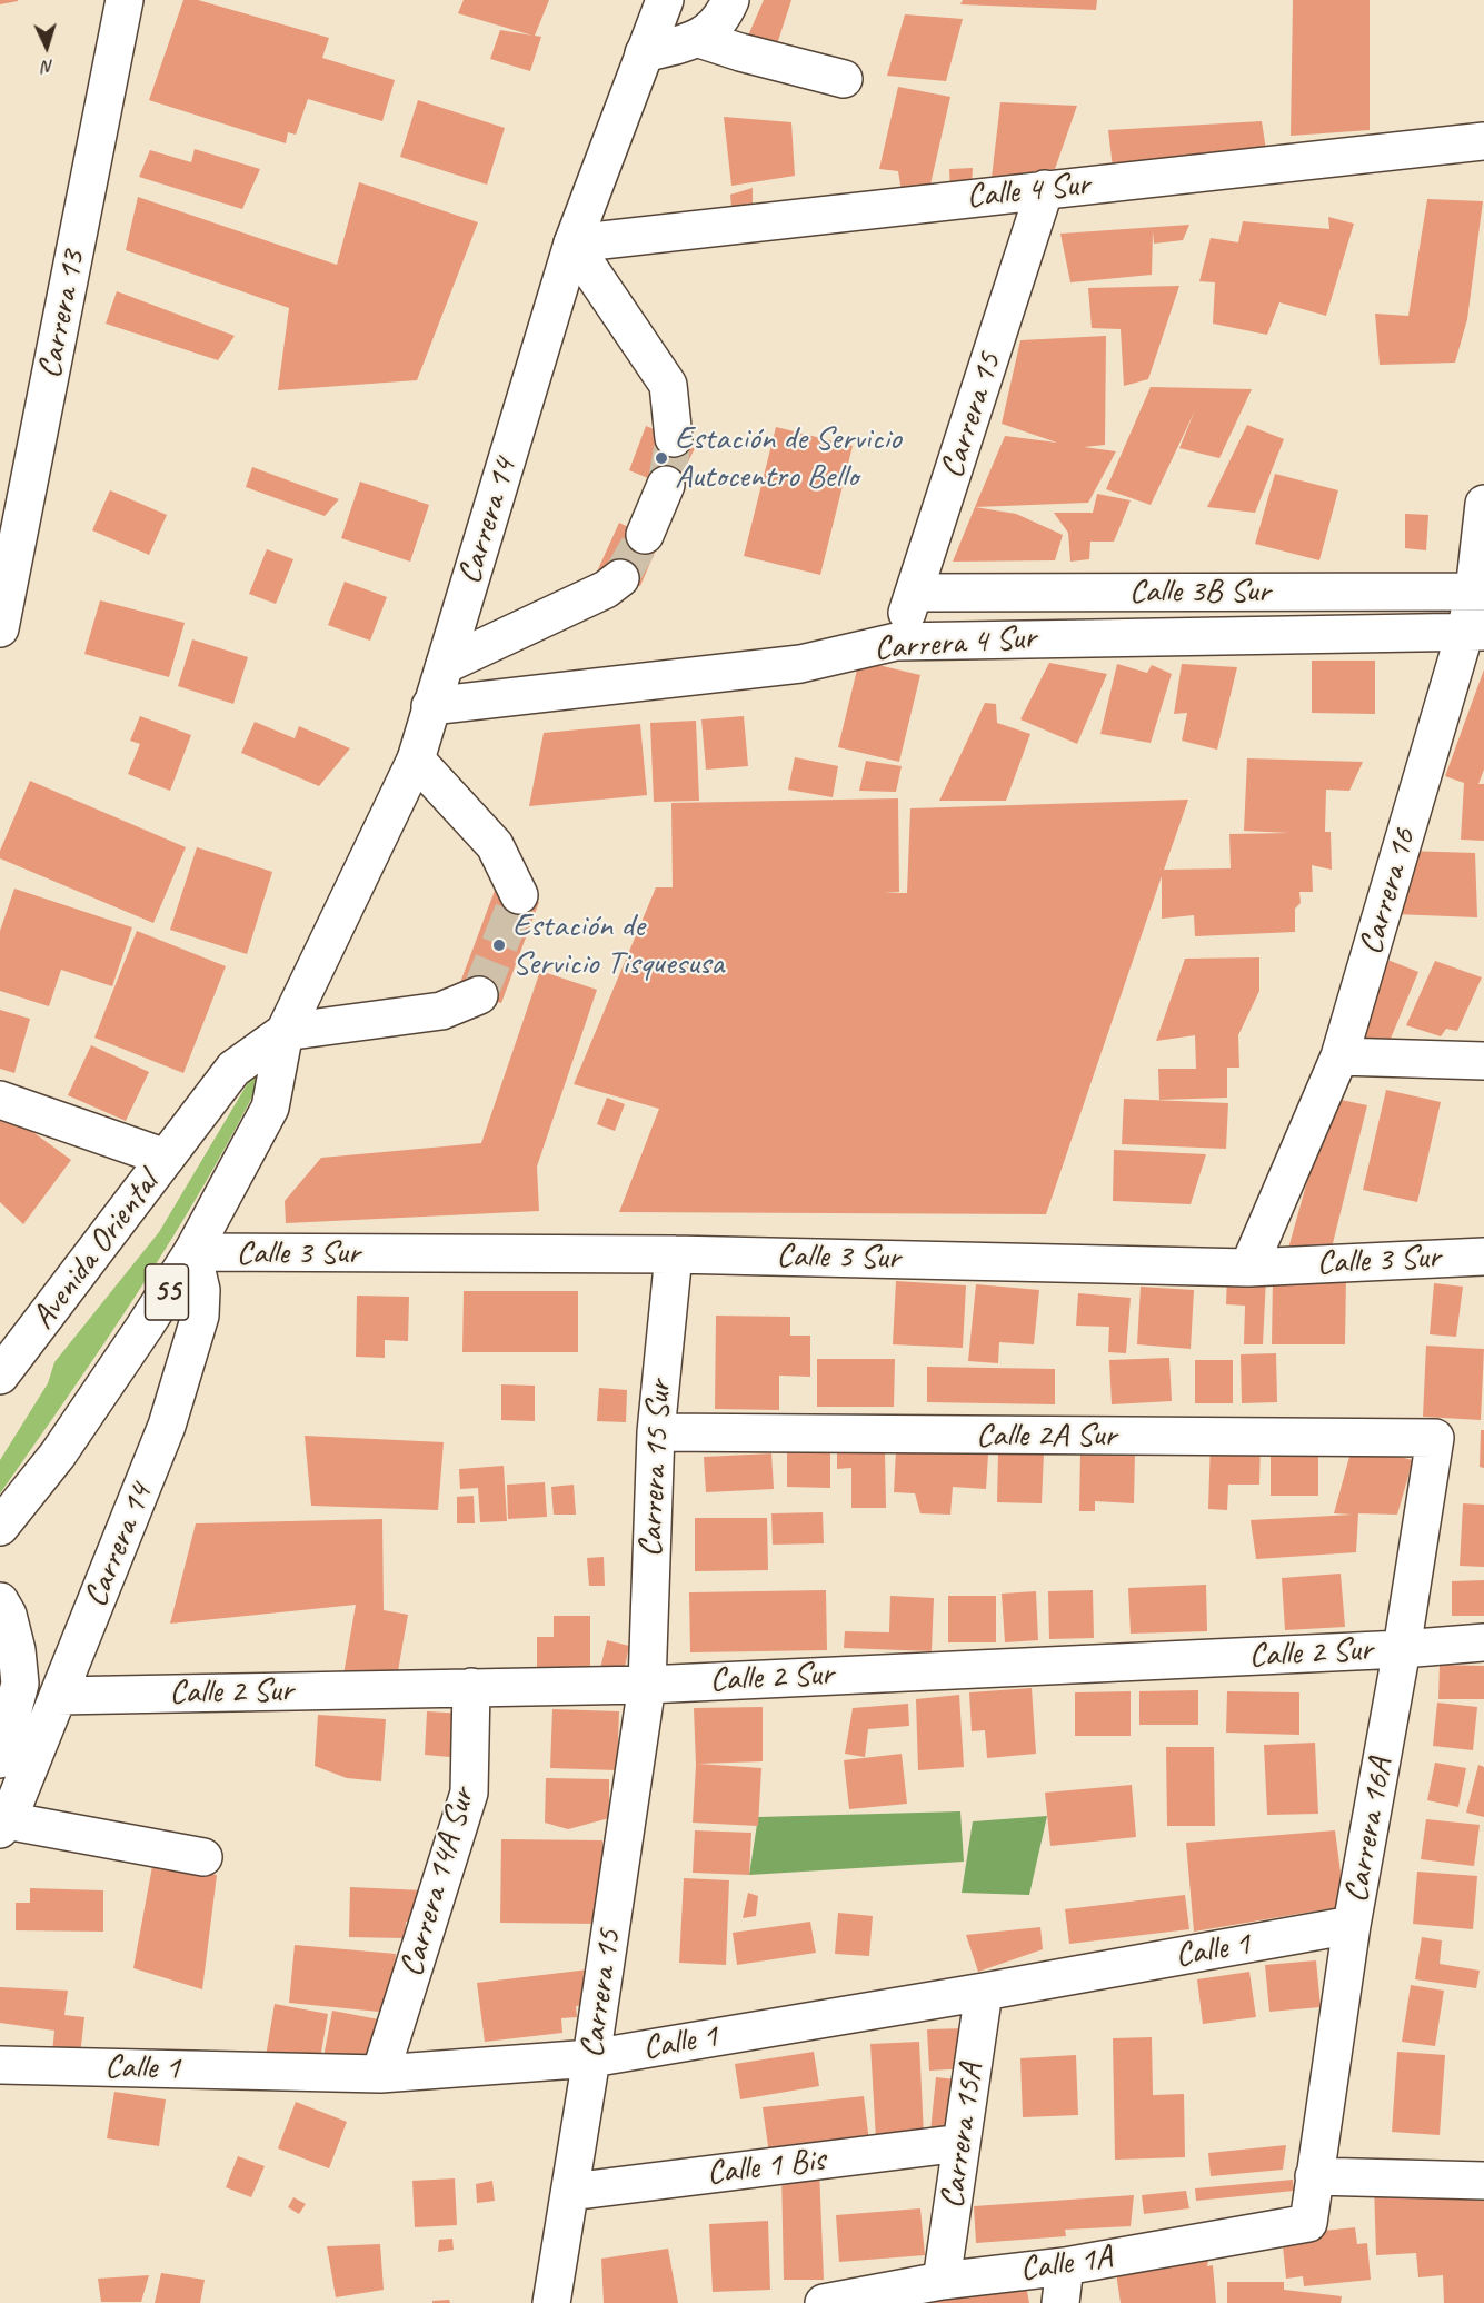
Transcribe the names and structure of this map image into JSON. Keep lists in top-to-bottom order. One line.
{"streets":{"street":["Calle 4 Sur","Carrera 13","Carrera 15","Carrera 14","Calle 3B Sur","Carrera 4 Sur","Carrera 16","Avenida Oriental","Calle 3 Sur","55","Calle 2A Sur","Carrera 15 Sur","Calle 2 Sur","Carrera 16A","Carrera 14A Sur","Calle 1","Carrera 15A","Calle 1 Bis","Calle 1A"]},"crossings":[["Calle 4 Sur","Carrera 15"],["Calle 4 Sur","Carrera 14"],["Carrera 15","Calle 3B Sur"],["Carrera 15","Carrera 4 Sur"],["Carrera 15","Carrera 15 Sur"],["Carrera 15","Calle 2 Sur"],["Carrera 15","Calle 1"],["Carrera 15","Calle 1 Bis"],["Carrera 14","Carrera 4 Sur"],["Carrera 14","Avenida Oriental"],["Carrera 14","Calle 3 Sur"],["Carrera 14","55"],["Carrera 14","Calle 2 Sur"],["Calle 3B Sur","Carrera 16"],["Carrera 4 Sur","Carrera 16"],["Carrera 16","Calle 3 Sur"],["Avenida Oriental","55"],["Calle 3 Sur","55"],["Calle 3 Sur","Carrera 15 Sur"],["Calle 2A Sur","Carrera 15 Sur"],["Calle 2A Sur","Carrera 16A"],["Carrera 15 Sur","Calle 2 Sur"],["Calle 2 Sur","Carrera 16A"],["Calle 2 Sur","Carrera 14A Sur"],["Carrera 16A","Calle 1"],["Carrera 16A","Calle 1A"],["Carrera 14A Sur","Calle 1"],["Calle 1","Carrera 15A"],["Carrera 15A","Calle 1 Bis"],["Carrera 15A","Calle 1A"]],"places":["Estación de Servicio Autocentro Bello","Estación de Servicio Tisquesusa"],"north":"bottom"}
